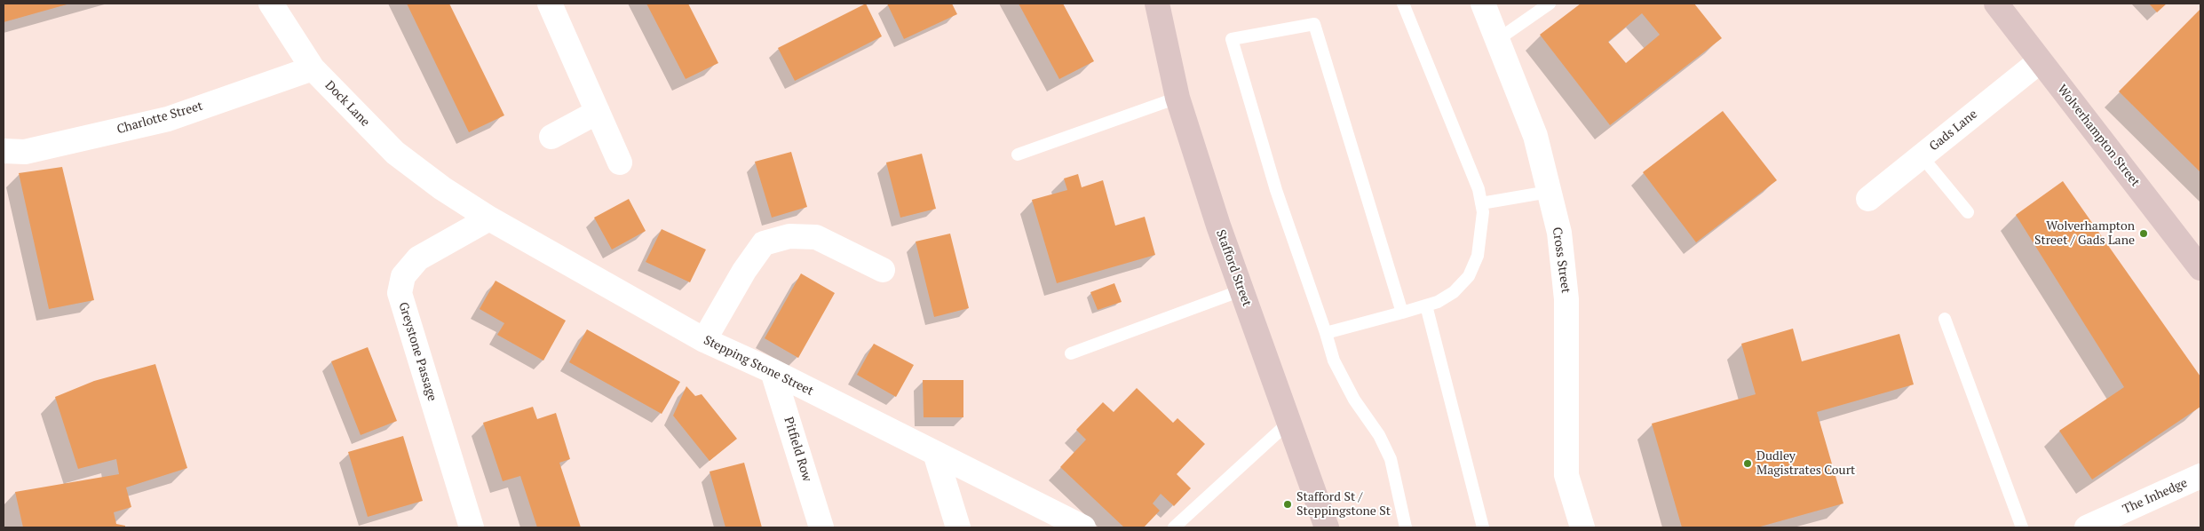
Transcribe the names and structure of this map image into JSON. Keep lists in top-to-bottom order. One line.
{"streets":{"main road":["Wolverhampton Street","Stafford Street"],"street":["Dock Lane","Charlotte Street","Gads Lane","Cross Street","Greystone Passage","Stepping Stone Street","Pitfield Row","The Inhedge"]},"crossings":[["Dock Lane","Charlotte Street"],["Dock Lane","Stepping Stone Street"],["Gads Lane","Wolverhampton Street"],["Greystone Passage","Stepping Stone Street"],["Stepping Stone Street","Pitfield Row"]],"places":["Wolverhampton Street / Gads Lane","Dudley Magistrates Court","Stafford St / Steppingstone St"]}
